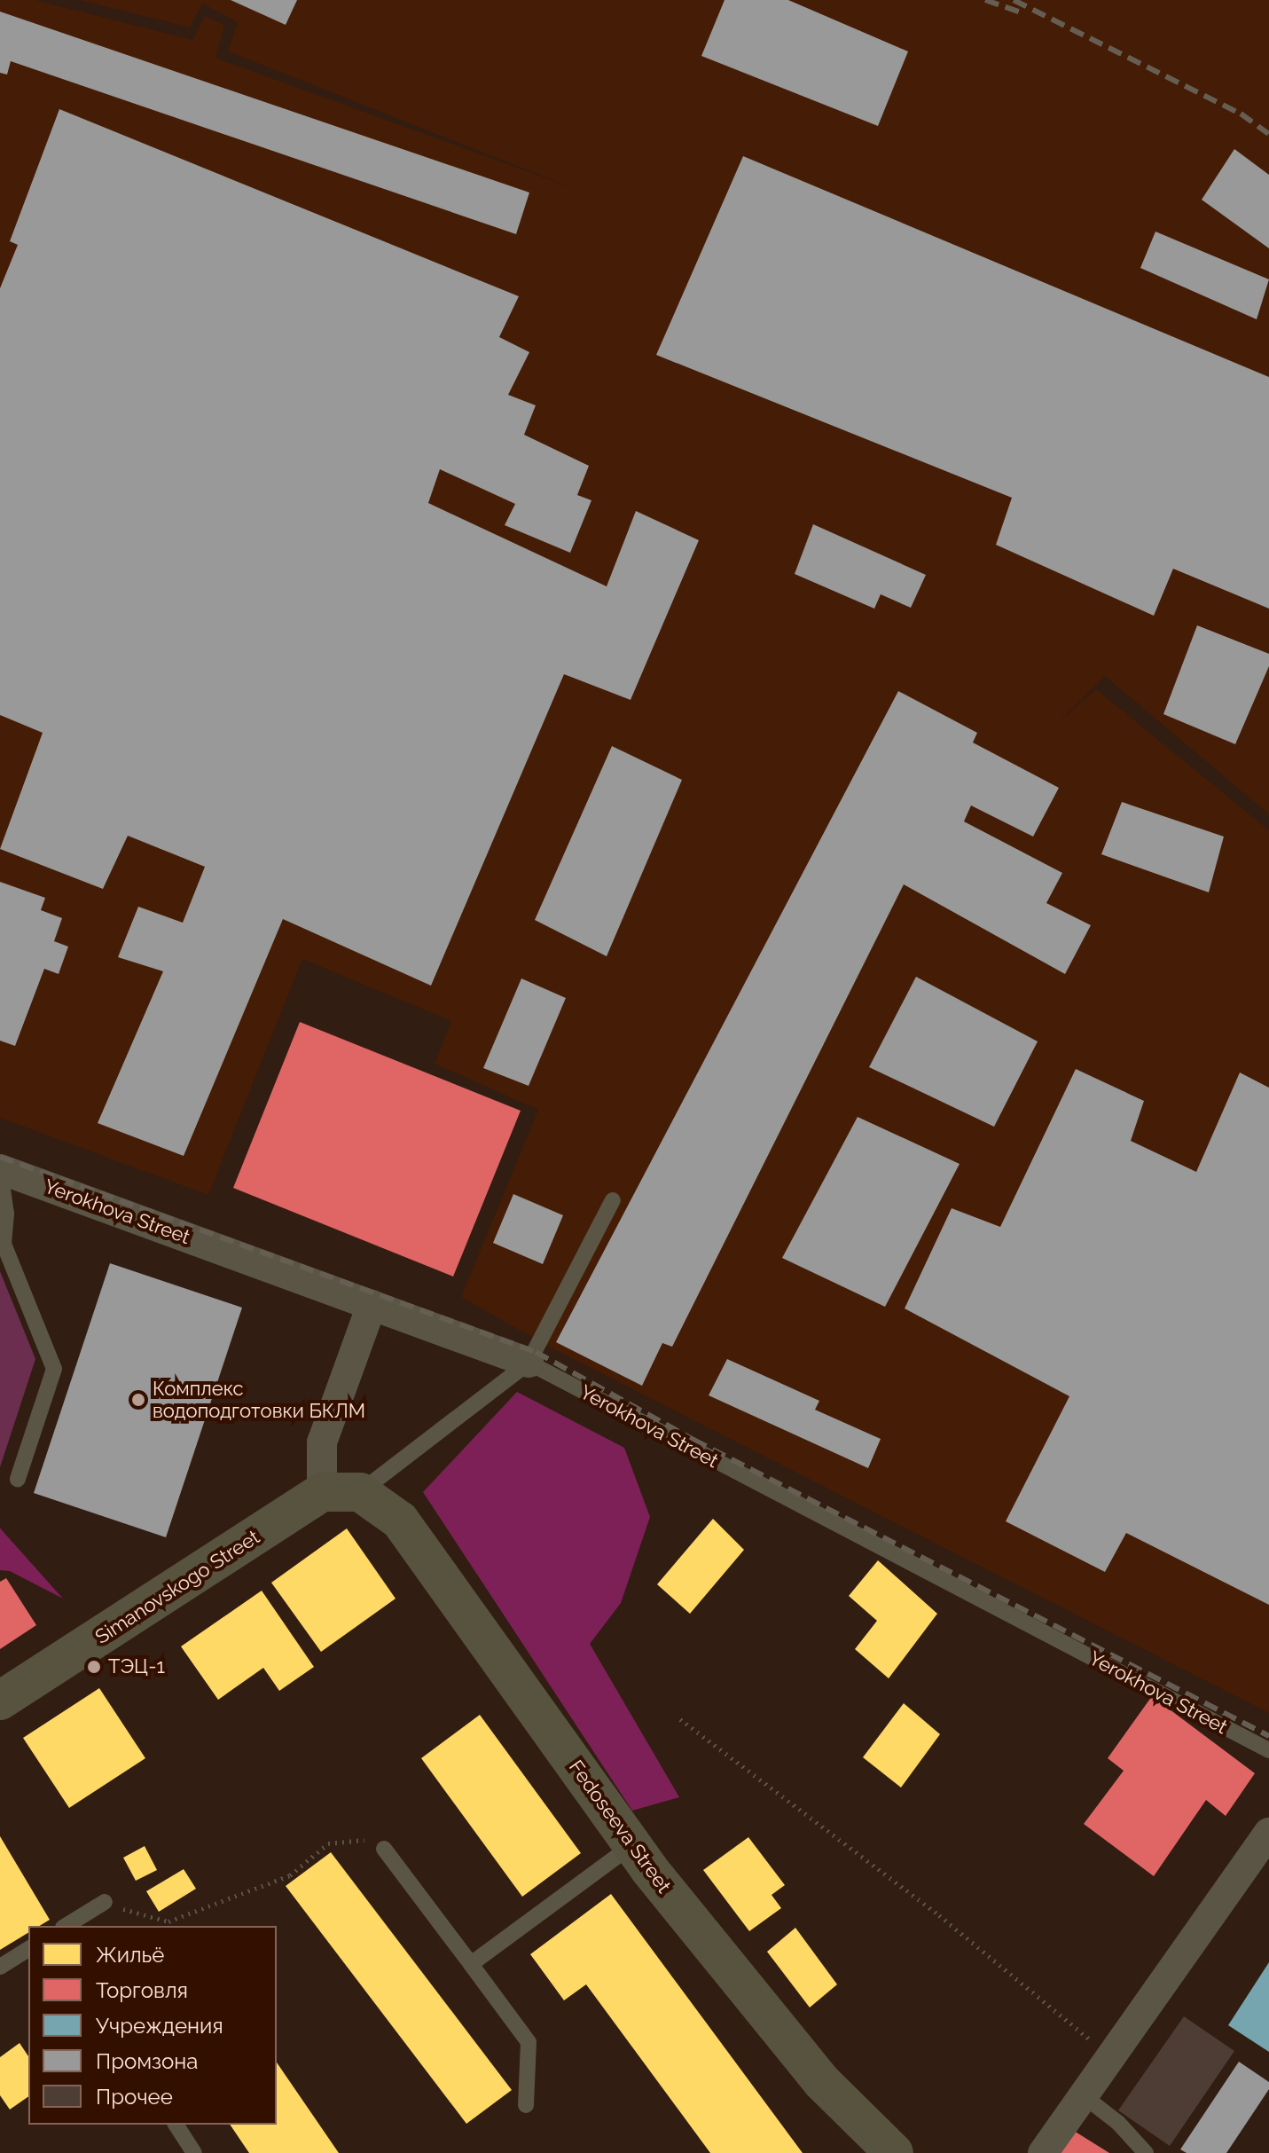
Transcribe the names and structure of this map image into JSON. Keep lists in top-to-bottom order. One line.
{"streets":{"street":["Yerokhova Street","Simanovskogo Street","Fedoseeva Street"]},"places":["Комплекс водоподготовки БКЛМ","ТЭЦ-1"],"legend":["Жильё","Торговля","Учреждения","Промзона","Прочее"]}
